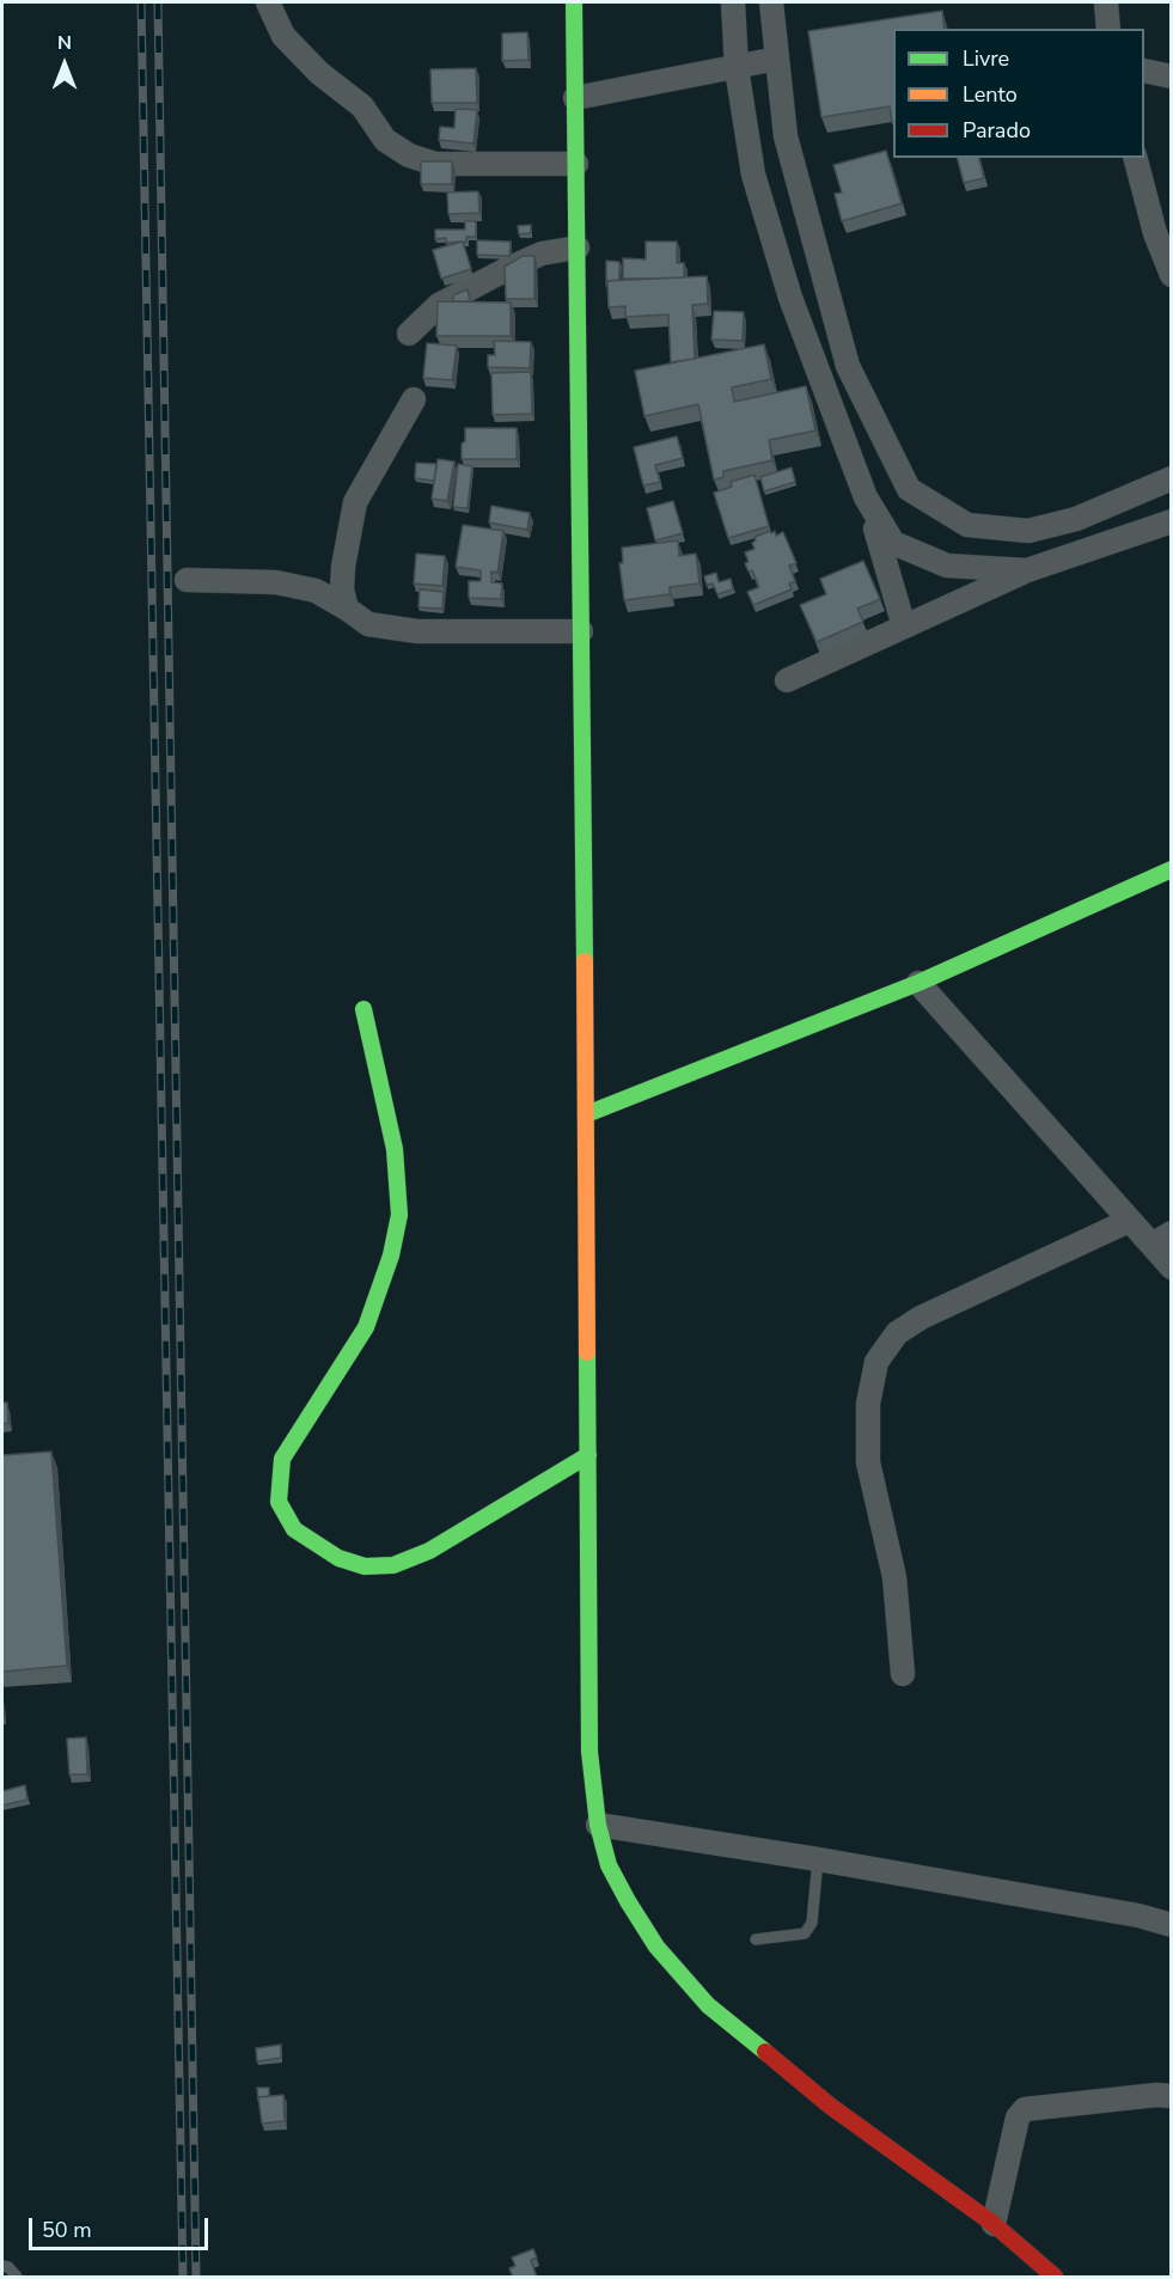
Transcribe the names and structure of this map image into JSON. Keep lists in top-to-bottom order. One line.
{"legend":["Livre","Lento","Parado"],"scale_bar":"50 m","north":"top"}
